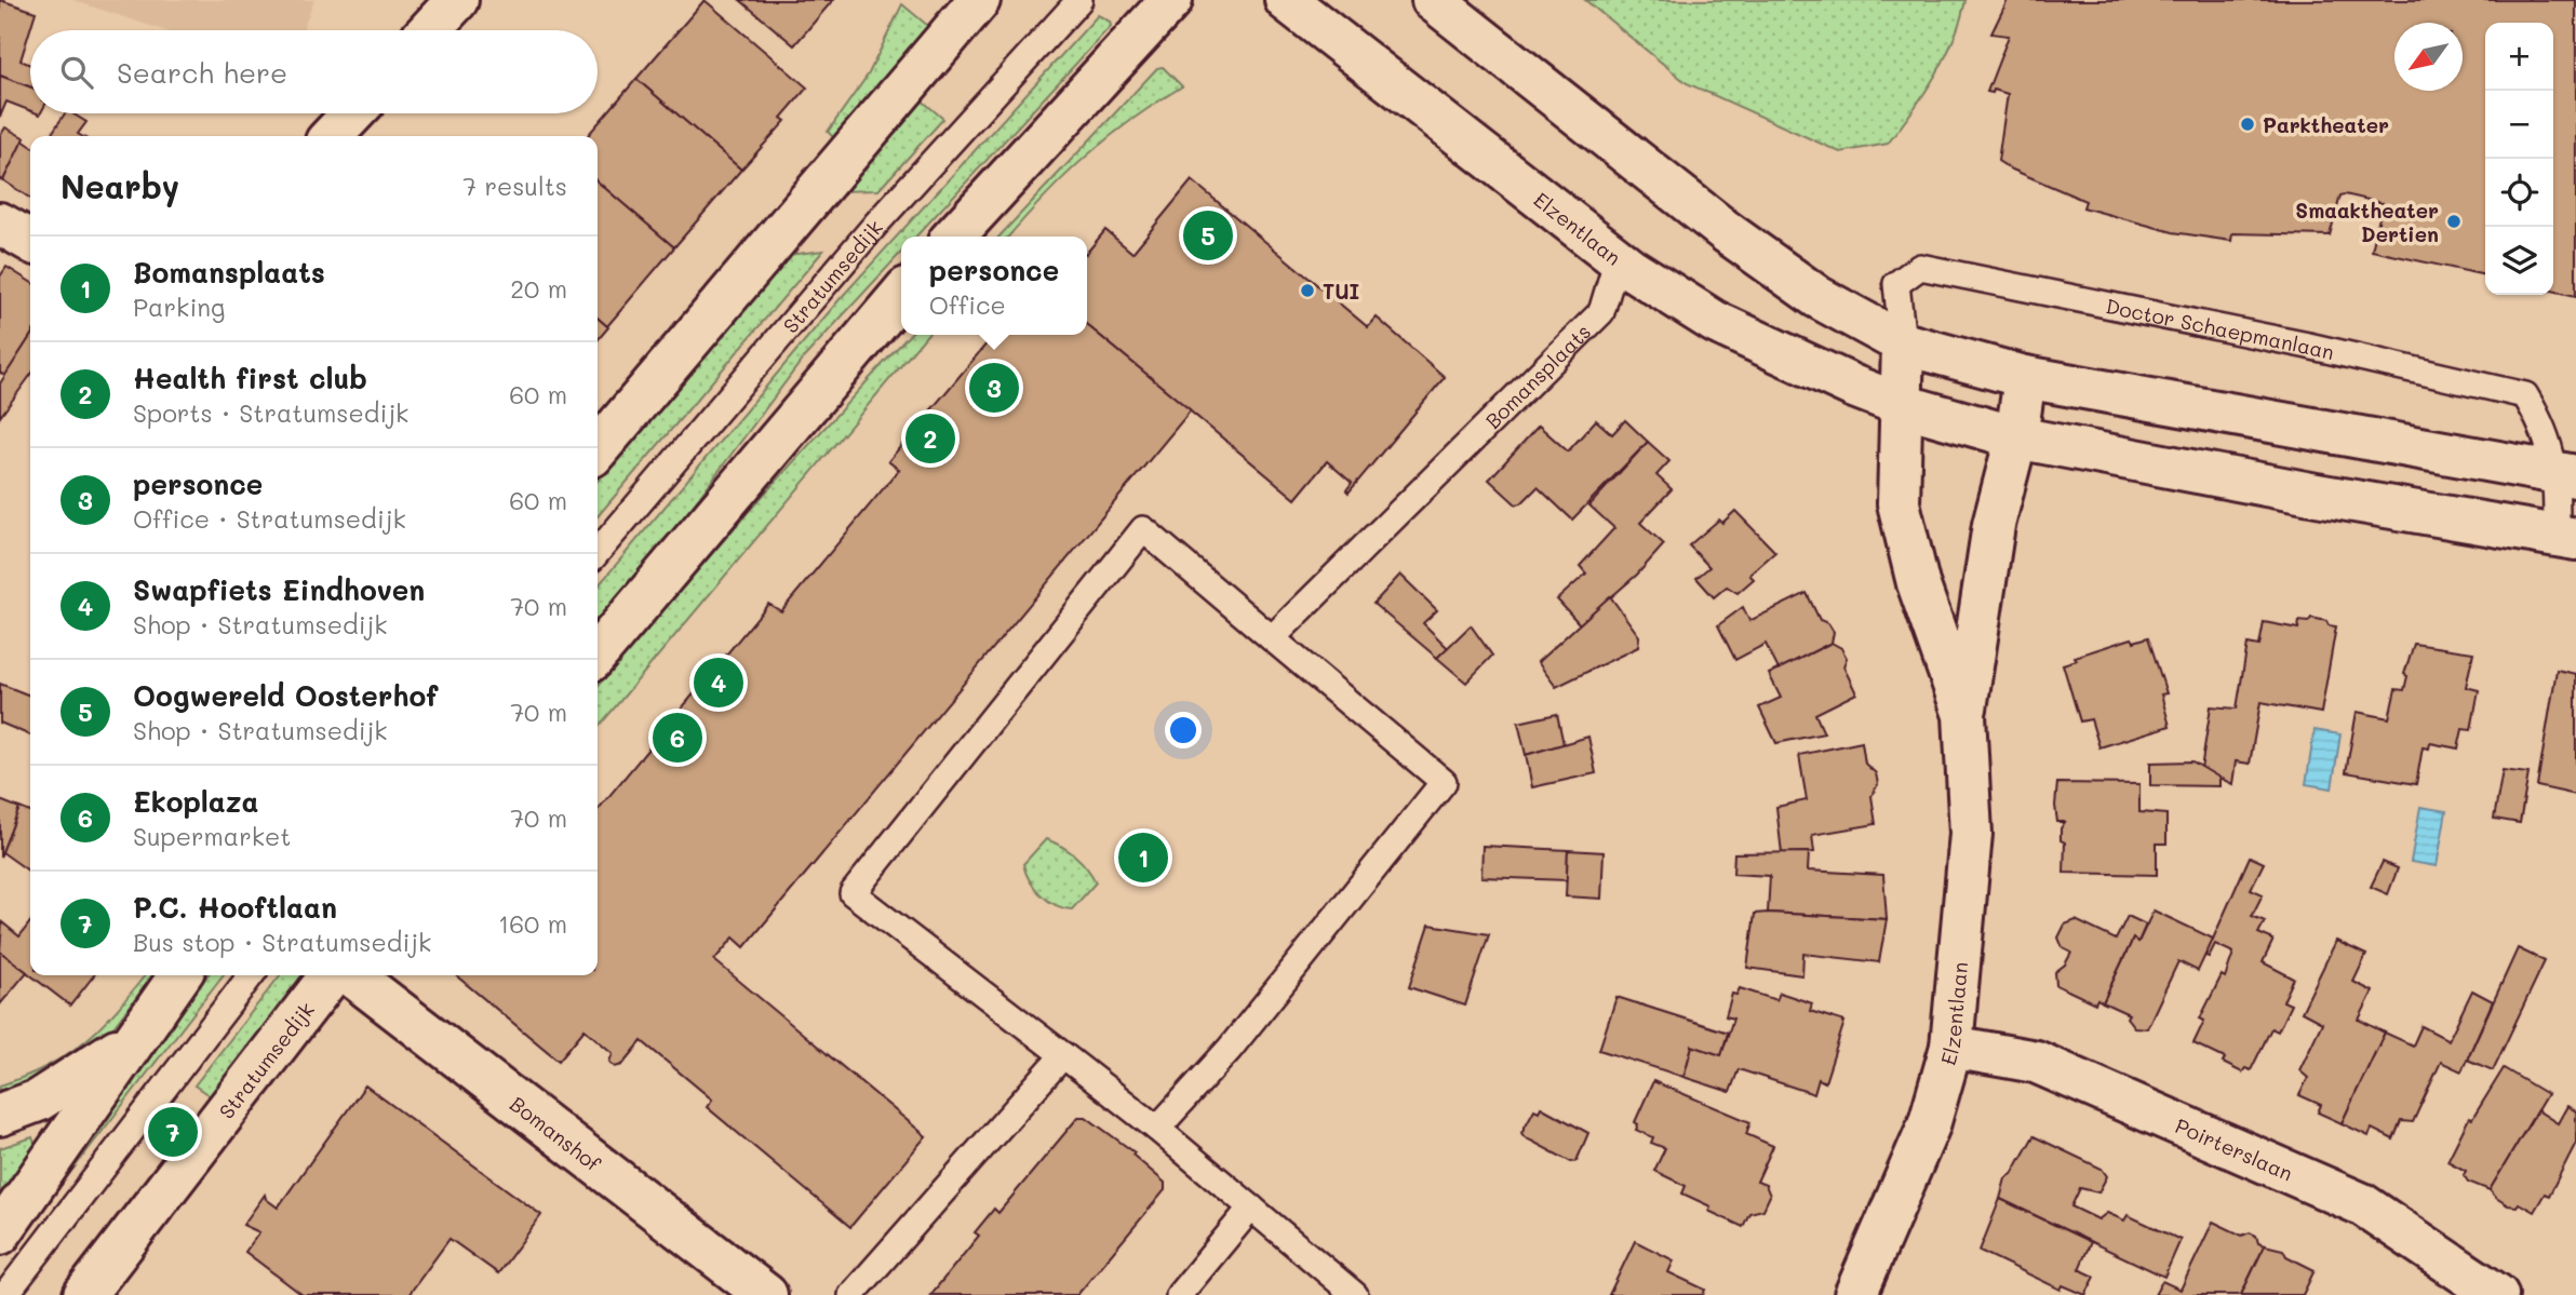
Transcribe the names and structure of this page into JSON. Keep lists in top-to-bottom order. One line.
{"streets":{"street":["Elzentlaan","Stratumsedijk","Doctor Schaepmanlaan","Bomanshof","Poirterslaan"],"lane":["Bomansplaats"]},"crossings":[["Elzentlaan","Doctor Schaepmanlaan"],["Elzentlaan","Bomansplaats"],["Elzentlaan","Poirterslaan"]],"places":["Parktheater","Smaaktheater Dertien","TUI"],"north":"bottom left","page":{"map_buttons":["+","−"],"search":"Search here","heading":["Nearby","7 results"],"pins":["5","3","2","4","6","1","7"],"list":[{"mark":"1","name":"Bomansplaats","note":"Parking","value":"20 m"},{"mark":"2","name":"Health first club","note":"Sports · Stratumsedijk","value":"60 m"},{"mark":"3","name":"personce","note":"Office · Stratumsedijk","value":"60 m"},{"mark":"4","name":"Swapfiets Eindhoven","note":"Shop · Stratumsedijk","value":"70 m"},{"mark":"5","name":"Oogwereld Oosterhof","note":"Shop · Stratumsedijk","value":"70 m"},{"mark":"6","name":"Ekoplaza","note":"Supermarket","value":"70 m"},{"mark":"7","name":"P.C. Hooftlaan","note":"Bus stop · Stratumsedijk","value":"160 m"}],"popup":["personce","Office"]}}
